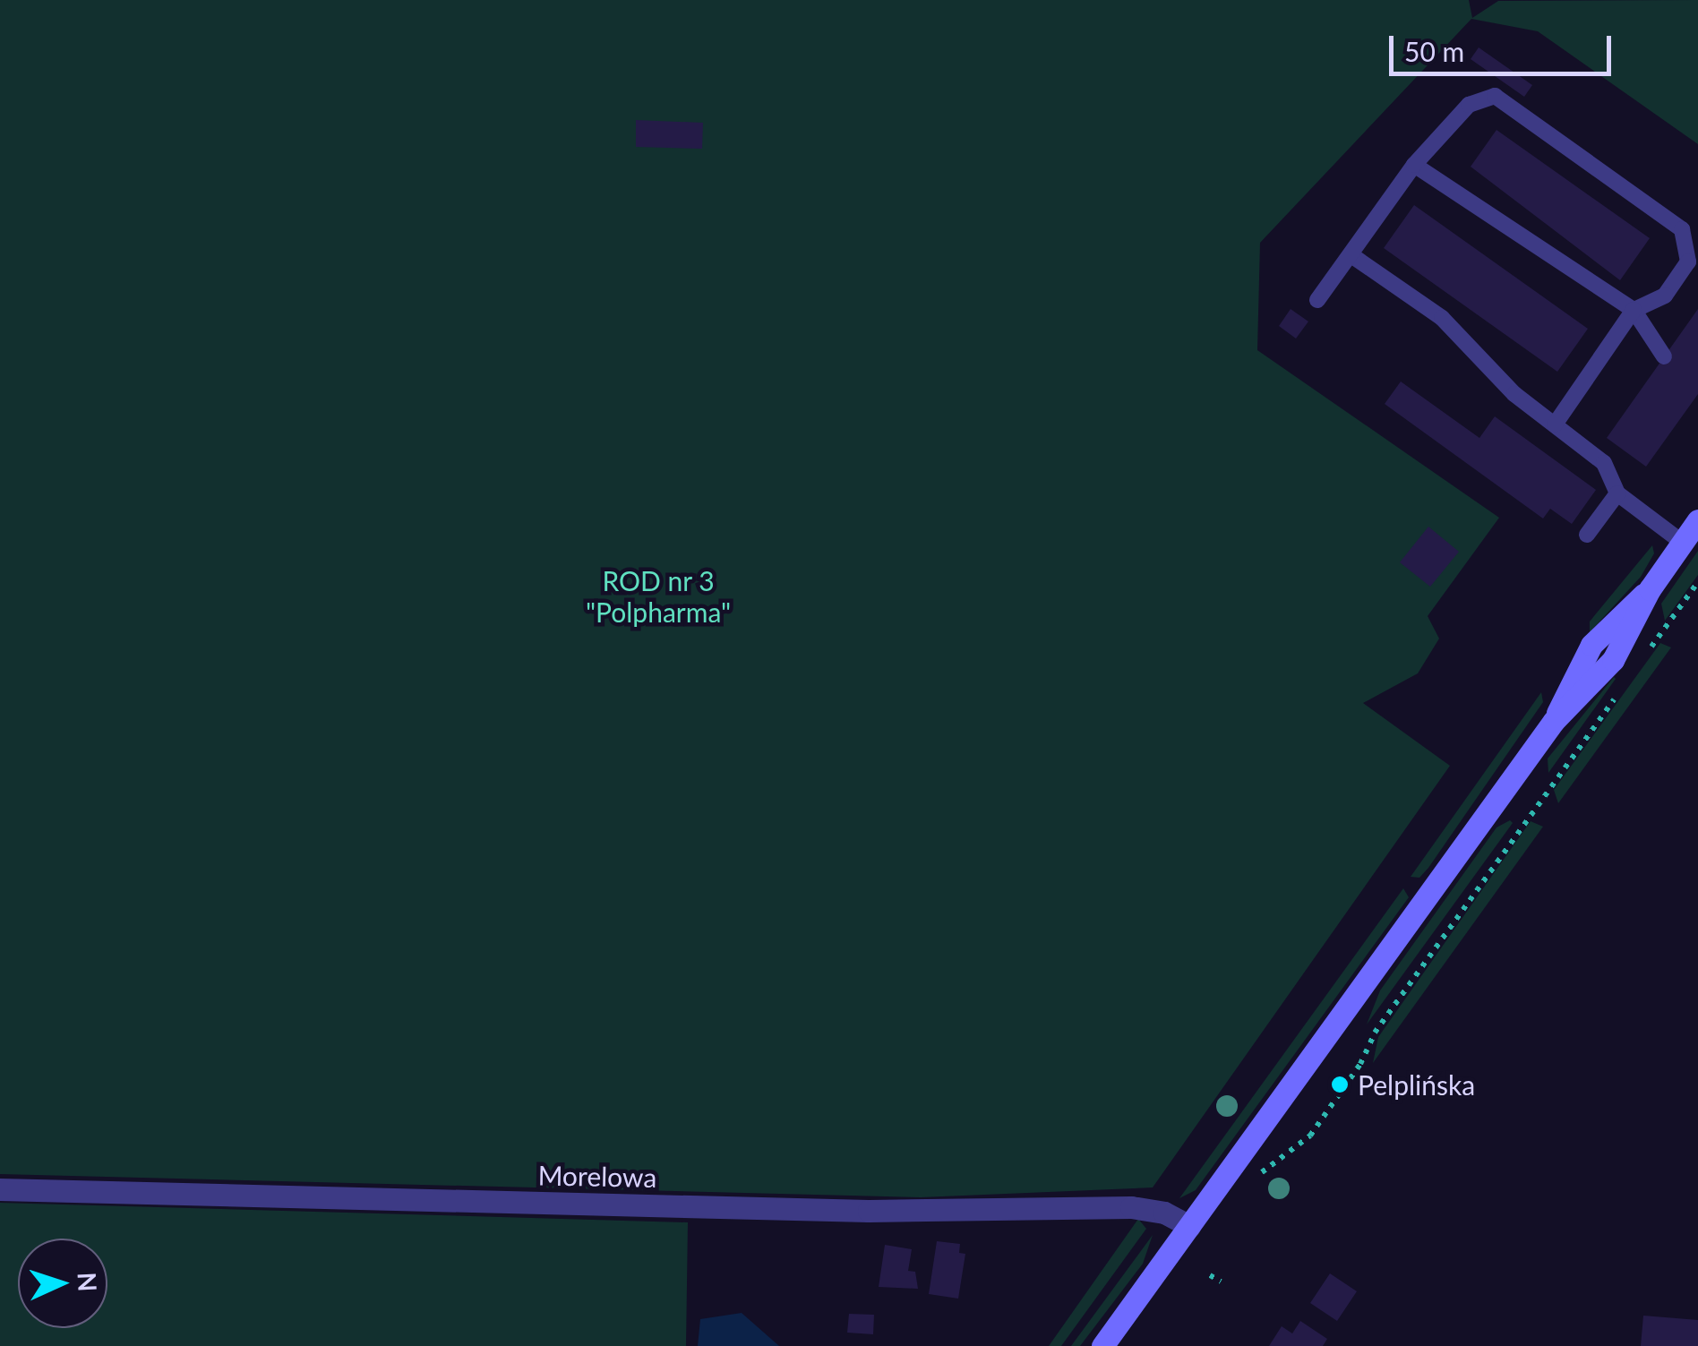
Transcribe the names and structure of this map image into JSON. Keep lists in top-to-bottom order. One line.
{"streets":{"street":["Morelowa"]},"parks":["ROD nr 3 \"Polpharma\""],"places":["Pelplińska"],"scale_bar":"50 m","north":"right"}
